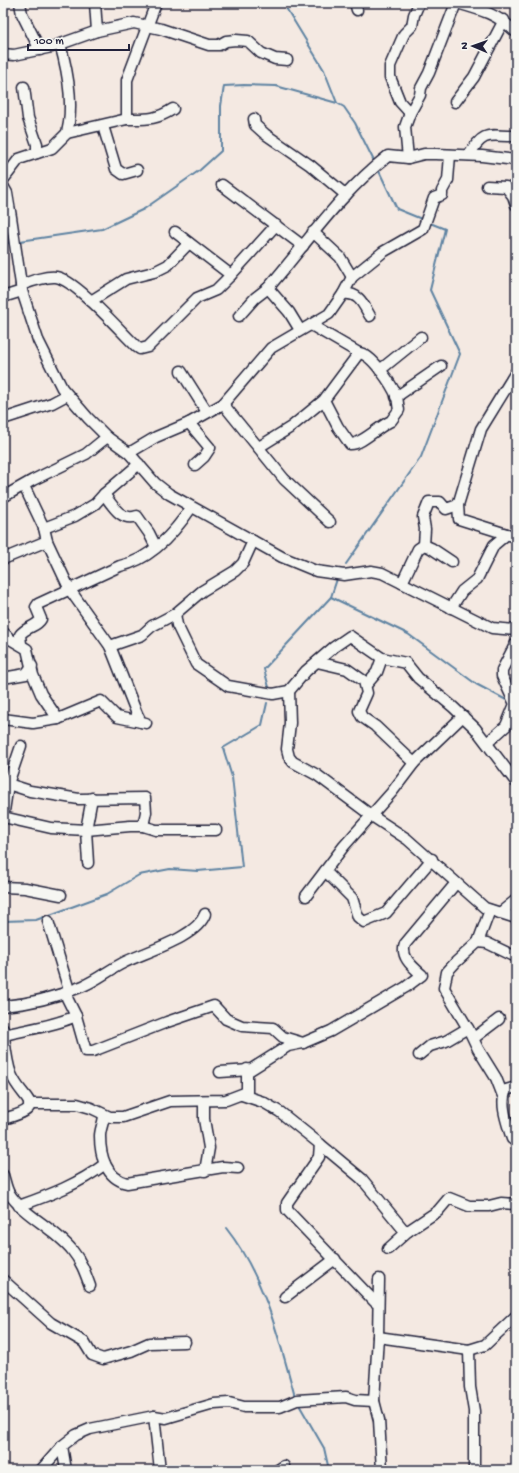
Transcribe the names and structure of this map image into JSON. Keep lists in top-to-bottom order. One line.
{"scale_bar":"100 m","north":"left"}
